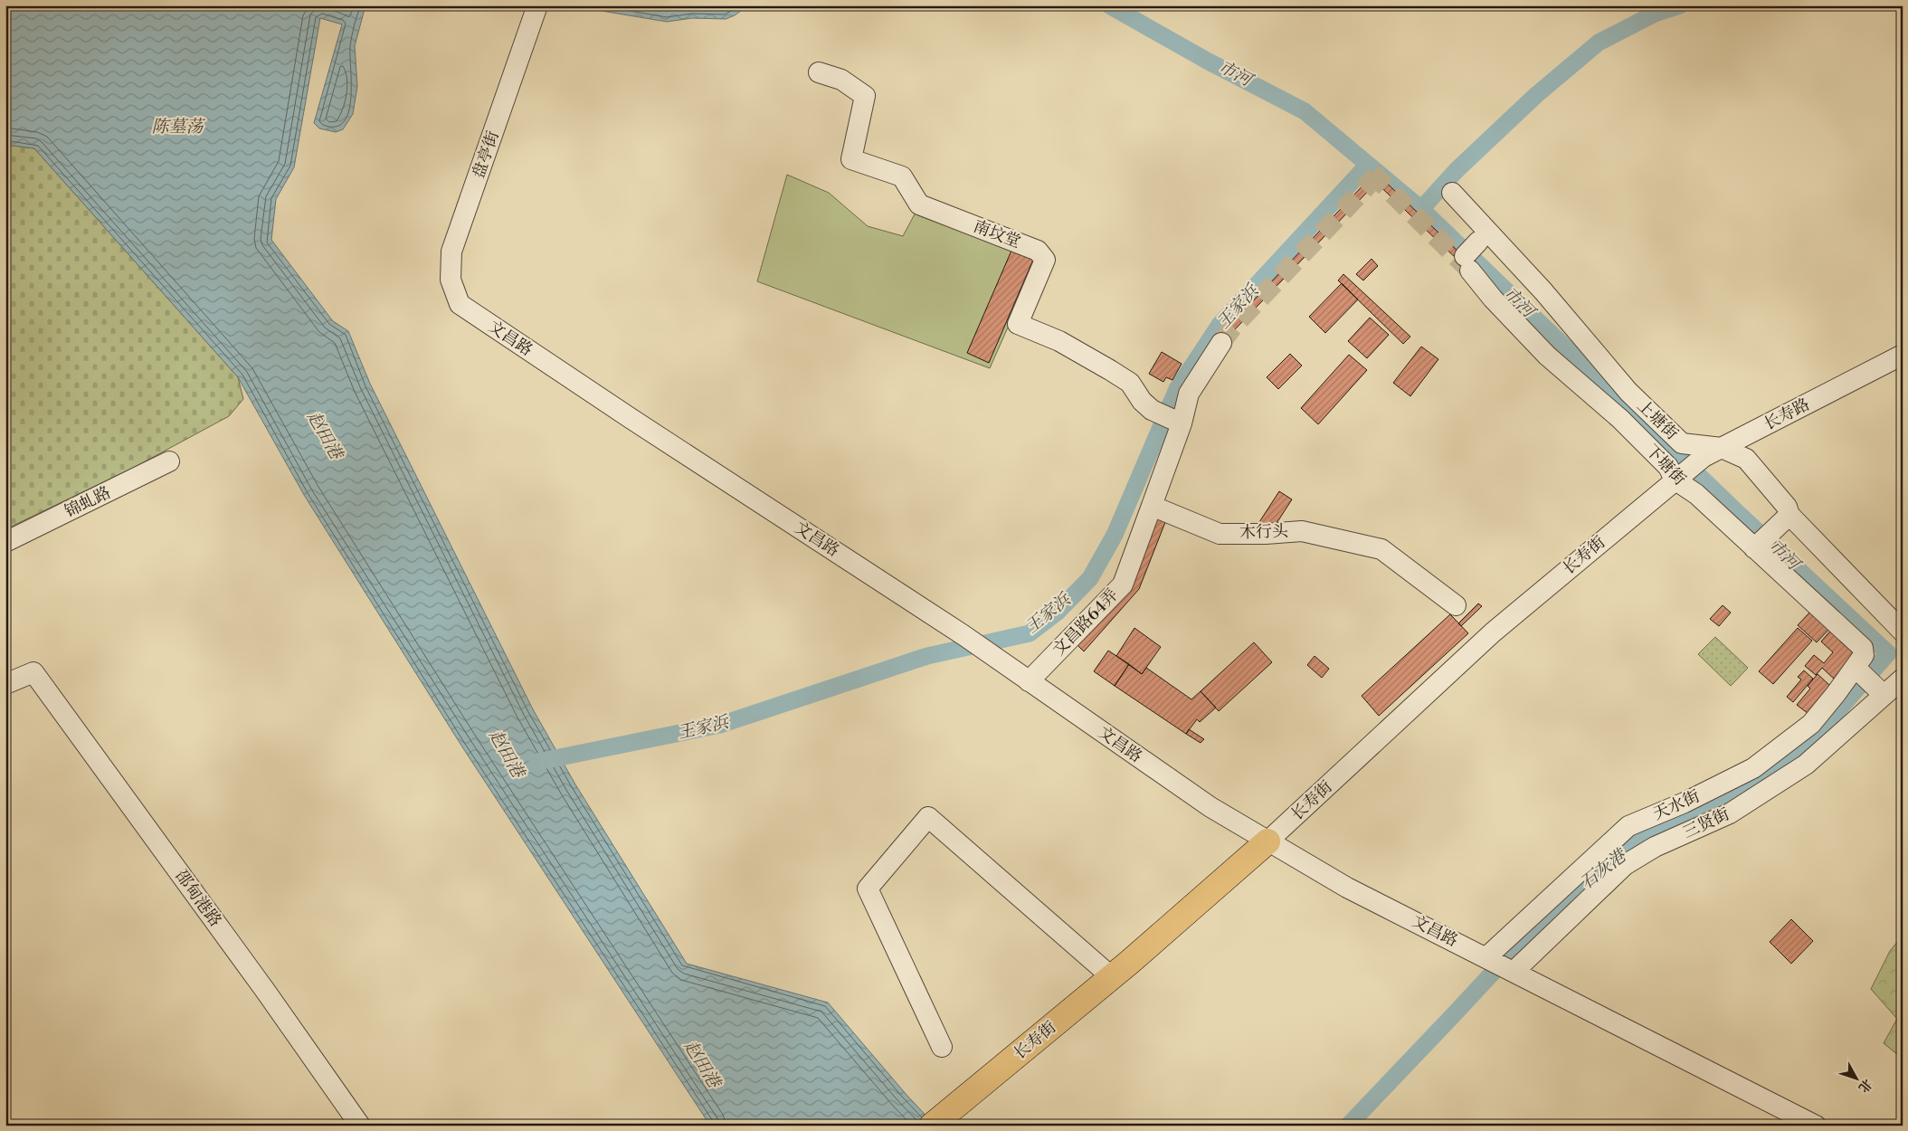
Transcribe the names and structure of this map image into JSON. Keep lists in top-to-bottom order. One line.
{"streets":{"main road":["长寿街"],"street":["盘亭街","南坟堂","文昌路","长寿路","上塘街","下塘街","锦虬路","木行头","文昌路64弄","天水街","三贤街","邵甸港路"]},"crossings":[["盘亭街","文昌路"],["文昌路","长寿街"],["文昌路","文昌路64弄"],["文昌路","天水街"],["文昌路","三贤街"],["长寿路","上塘街"],["长寿路","下塘街"],["长寿路","长寿街"],["上塘街","下塘街"],["下塘街","长寿街"],["下塘街","天水街"],["下塘街","三贤街"],["木行头","文昌路64弄"],["天水街","三贤街"]],"water":["市河","陈墓荡","王家浜","赵田港","石灰港"],"north":"bottom right"}
